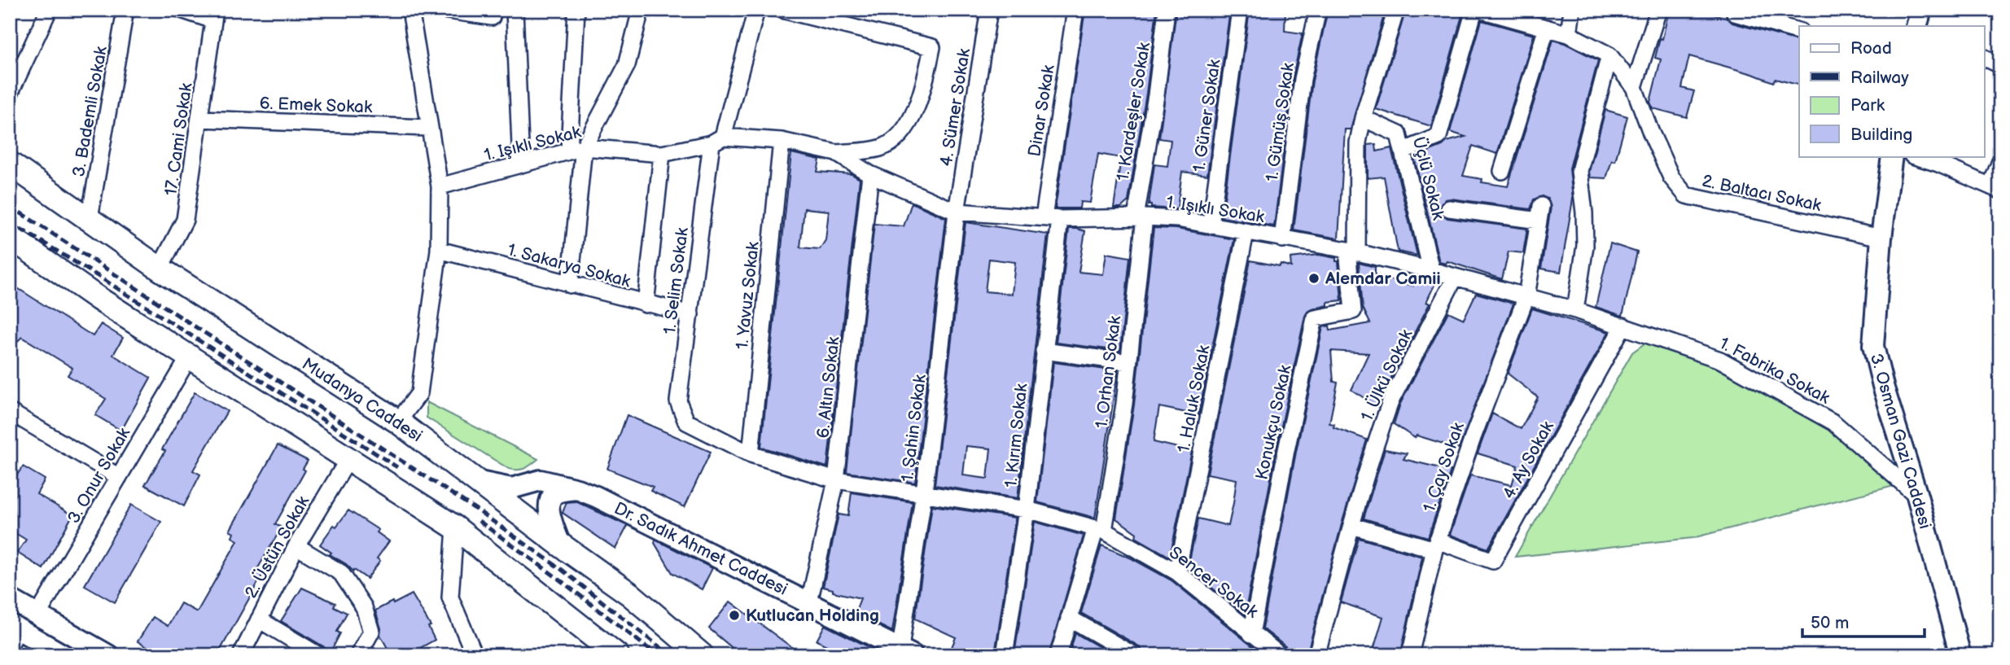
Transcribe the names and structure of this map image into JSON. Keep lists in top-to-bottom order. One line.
{"streets":{"highway":["Mudanya Caddesi"],"main road":["3. Osman Gazi Caddesi","Dr. Sadık Ahmet Caddesi"],"street":["6. Emek Sokak","4. Sümer Sokak","Dinar Sokak","3. Bademli Sokak","1. Kardeşler Sokak","1. Güner Sokak","1. Gümüş Sokak","17. Cami Sokak","1. Işıklı Sokak","Üçlü Sokak","2. Baltacı Sokak","1. Sakarya Sokak","1. Selim Sokak","1. Yavuz Sokak","1. Fabrika Sokak","1. Orhan Sokak","1. Ülkü Sokak","6. Altın Sokak","1. Haluk Sokak","Konukçu Sokak","1. Şahin Sokak","1. Kırım Sokak","4. Ay Sokak","1. Çay Sokak","3. Onur Sokak","2. Üstün Sokak","Sencer Sokak"]},"crossings":[["6. Emek Sokak","17. Cami Sokak"],["4. Sümer Sokak","1. Işıklı Sokak"],["4. Sümer Sokak","1. Şahin Sokak"],["Dinar Sokak","1. Işıklı Sokak"],["Dinar Sokak","1. Kırım Sokak"],["3. Bademli Sokak","Mudanya Caddesi"],["1. Kardeşler Sokak","1. Işıklı Sokak"],["1. Kardeşler Sokak","1. Orhan Sokak"],["1. Güner Sokak","1. Işıklı Sokak"],["1. Gümüş Sokak","1. Işıklı Sokak"],["17. Cami Sokak","Mudanya Caddesi"],["1. Işıklı Sokak","Üçlü Sokak"],["1. Işıklı Sokak","1. Selim Sokak"],["1. Işıklı Sokak","1. Yavuz Sokak"],["1. Işıklı Sokak","1. Fabrika Sokak"],["1. Işıklı Sokak","1. Orhan Sokak"],["1. Işıklı Sokak","1. Ülkü Sokak"],["1. Işıklı Sokak","6. Altın Sokak"],["1. Işıklı Sokak","1. Haluk Sokak"],["1. Işıklı Sokak","Konukçu Sokak"],["1. Işıklı Sokak","1. Şahin Sokak"],["1. Işıklı Sokak","1. Kırım Sokak"],["1. Işıklı Sokak","1. Çay Sokak"],["2. Baltacı Sokak","3. Osman Gazi Caddesi"],["1. Sakarya Sokak","1. Selim Sokak"],["1. Selim Sokak","Sencer Sokak"],["1. Yavuz Sokak","Sencer Sokak"],["1. Fabrika Sokak","3. Osman Gazi Caddesi"],["1. Fabrika Sokak","4. Ay Sokak"],["1. Fabrika Sokak","1. Çay Sokak"],["1. Orhan Sokak","Sencer Sokak"],["6. Altın Sokak","Dr. Sadık Ahmet Caddesi"],["6. Altın Sokak","Sencer Sokak"],["1. Haluk Sokak","Sencer Sokak"],["Mudanya Caddesi","Dr. Sadık Ahmet Caddesi"],["Konukçu Sokak","Sencer Sokak"],["1. Şahin Sokak","Dr. Sadık Ahmet Caddesi"],["1. Şahin Sokak","Sencer Sokak"],["1. Kırım Sokak","Sencer Sokak"],["4. Ay Sokak","1. Çay Sokak"]],"places":["Alemdar Camii","Kutlucan Holding"],"legend":["Road","Railway","Park","Building"],"scale_bar":"50 m"}
